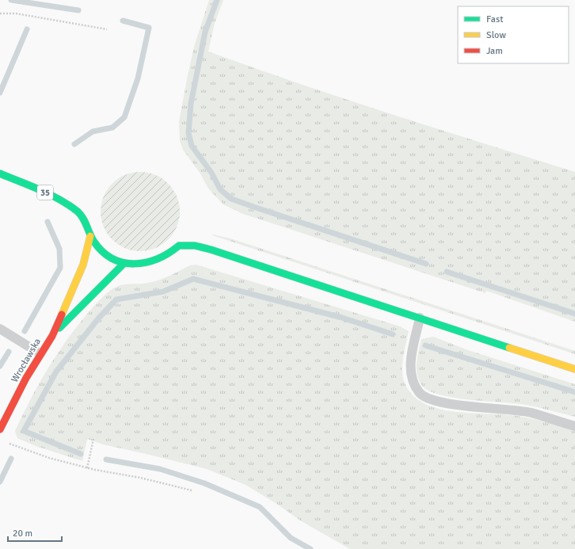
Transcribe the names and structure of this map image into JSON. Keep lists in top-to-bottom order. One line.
{"streets":{"main road":["35","Wrocławska"]},"legend":["Fast","Slow","Jam"],"scale_bar":"20 m"}
